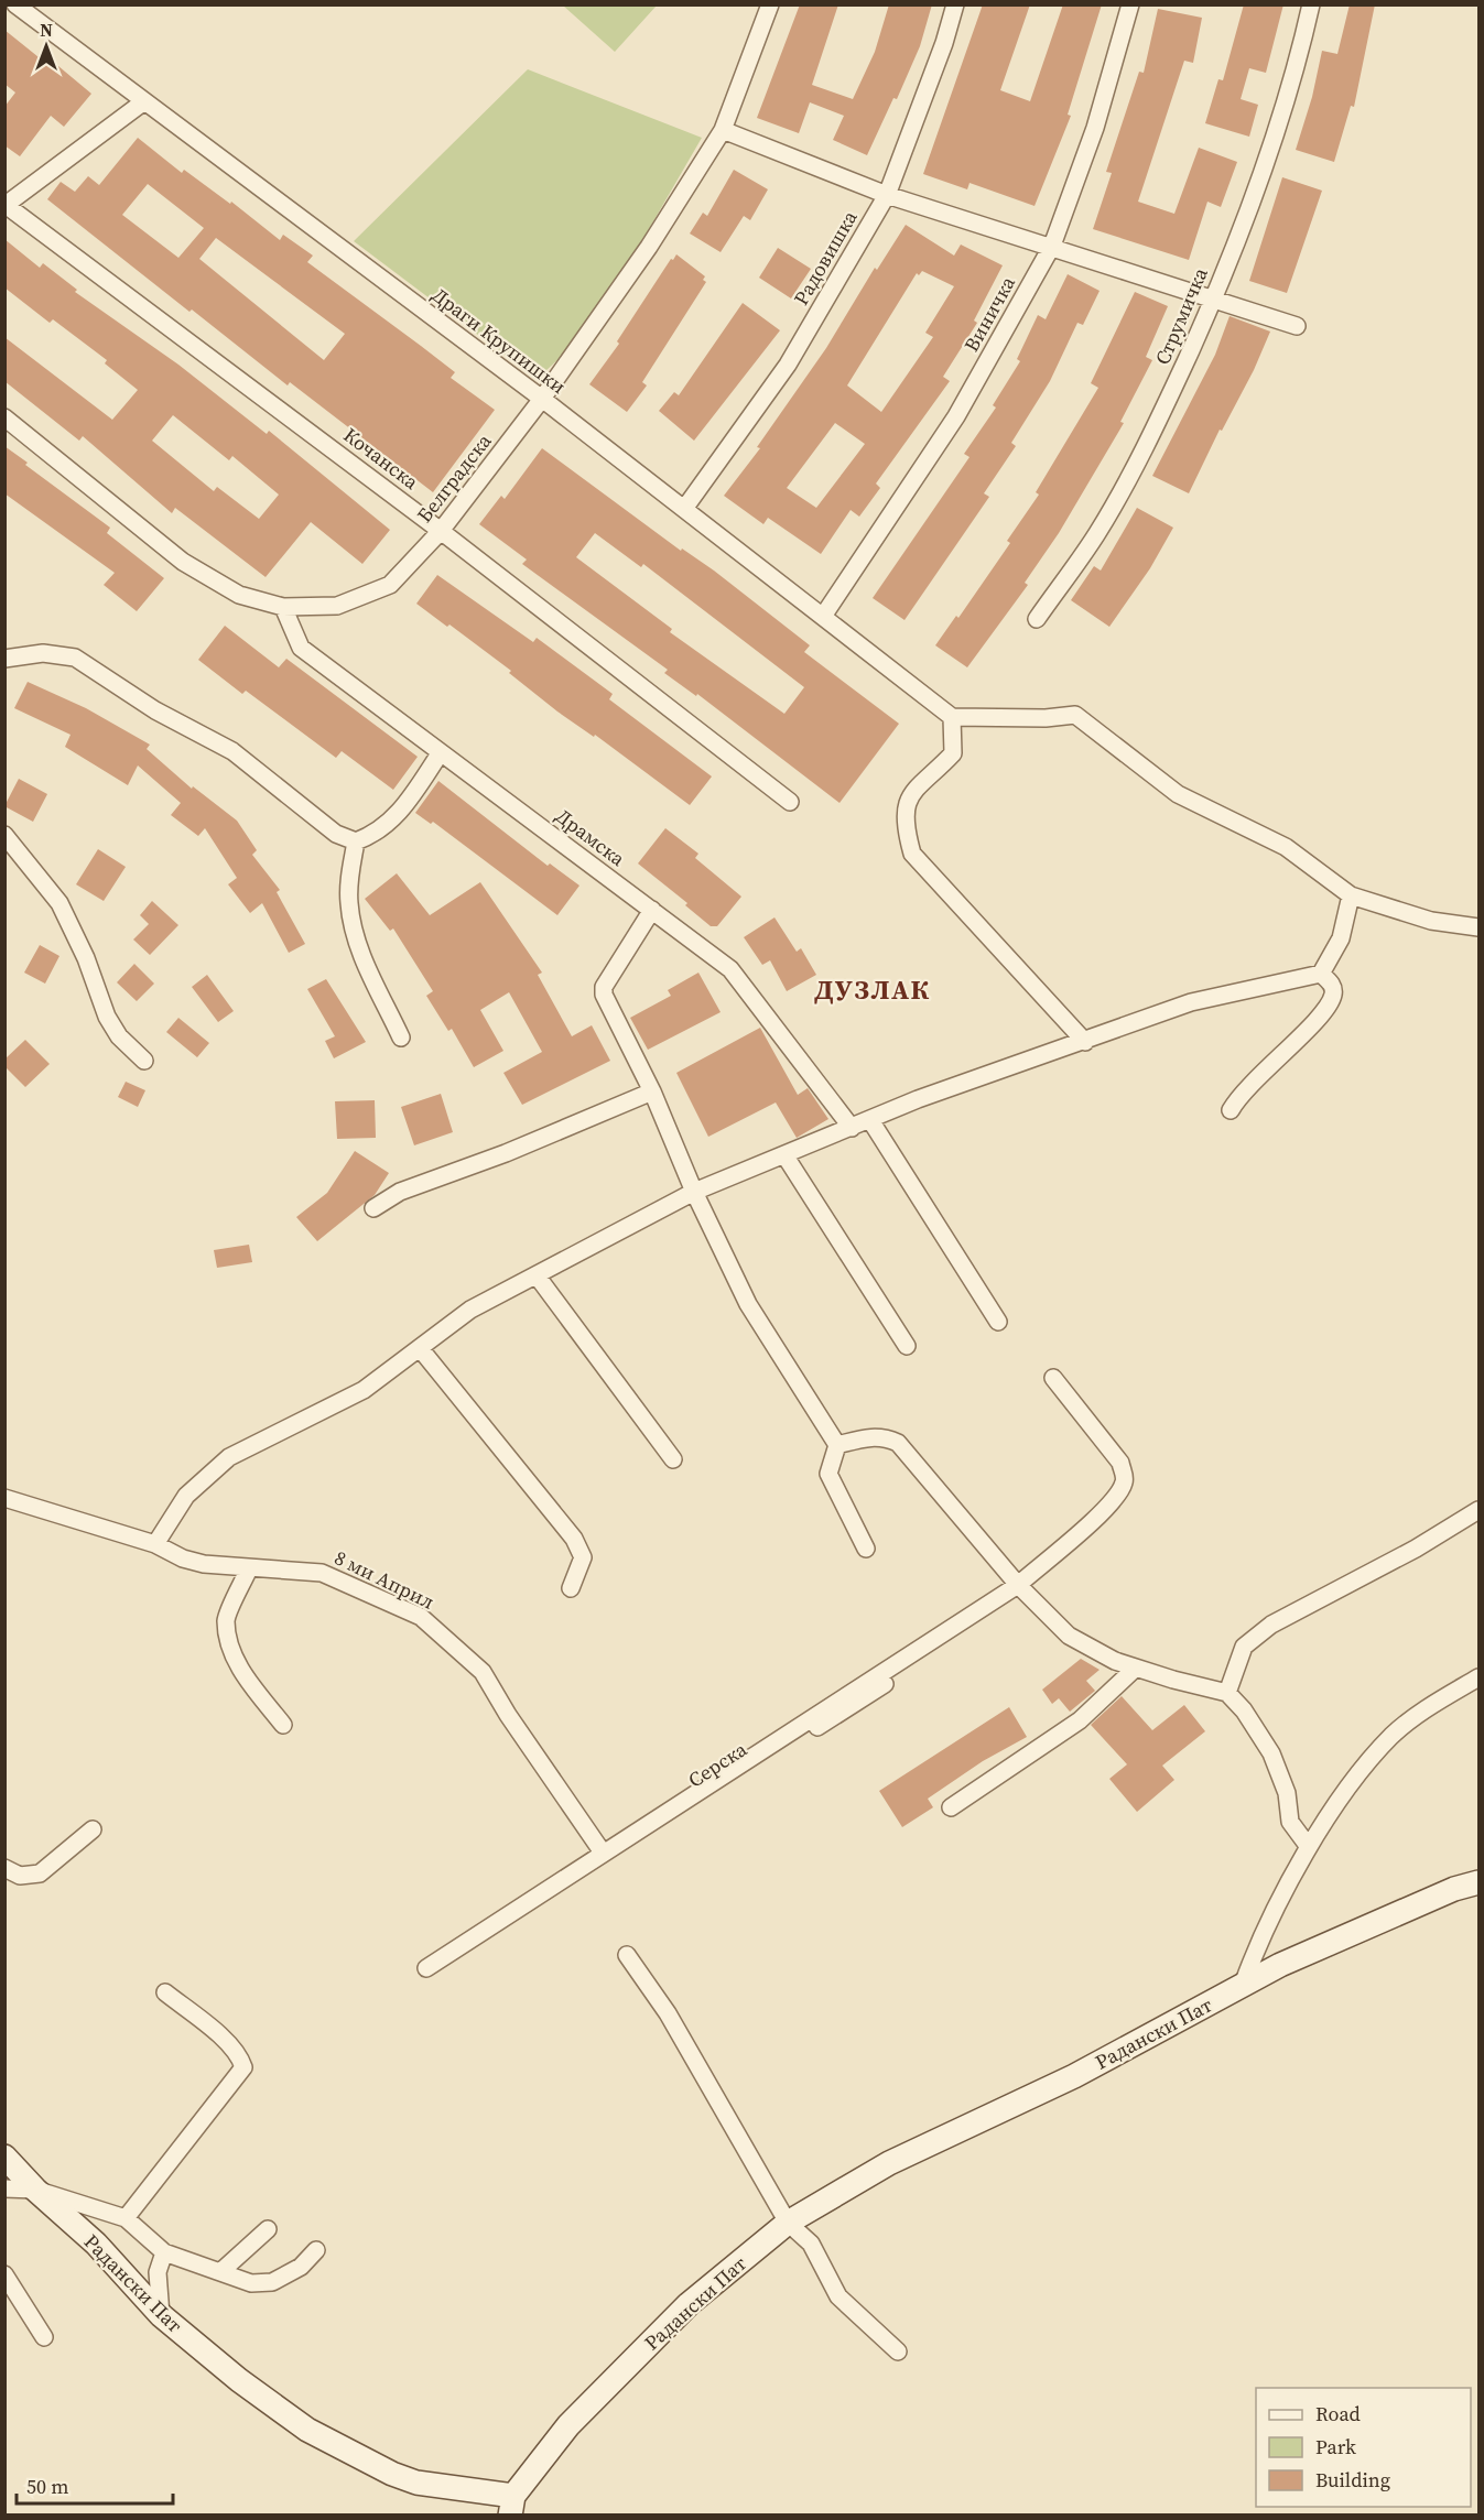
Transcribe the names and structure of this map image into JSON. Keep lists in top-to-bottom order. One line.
{"streets":{"street":["Радовишка","Виничка","Струмичка","Драги Крупишки","Кочанска","Белградска","Драмска","8 ми Април","Серска","Радански Пат"]},"crossings":[["Радовишка","Драги Крупишки"],["Виничка","Драги Крупишки"],["Драги Крупишки","Белградска"],["Кочанска","Белградска"],["Белградска","Драмска"],["8 ми Април","Серска"]],"districts":["ДУЗЛАК"],"legend":["Road","Park","Building"],"scale_bar":"50 m","north":"top"}
